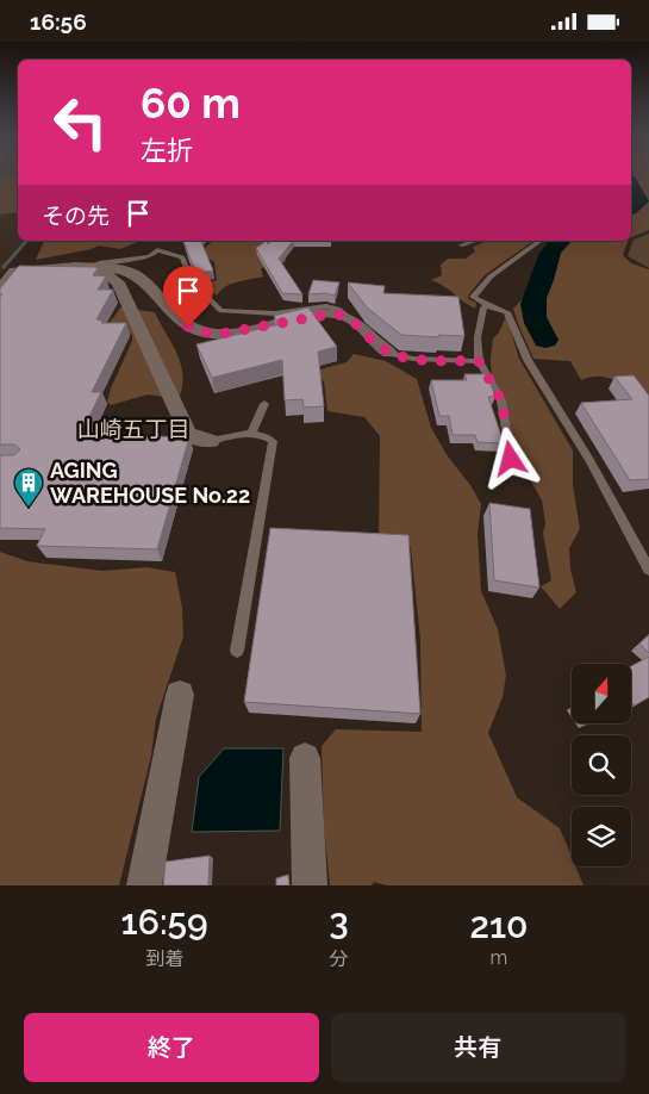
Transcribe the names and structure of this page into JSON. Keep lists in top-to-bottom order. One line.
{"districts":["山崎五丁目"],"places":{"building":["AGING WAREHOUSE No.22"]},"north":"top","page":{"status":"16:56","turn":["60 m","左折"],"then":"その先","eta":["16:59","到着","3","分","210","m"],"buttons":["終了","共有"]}}
